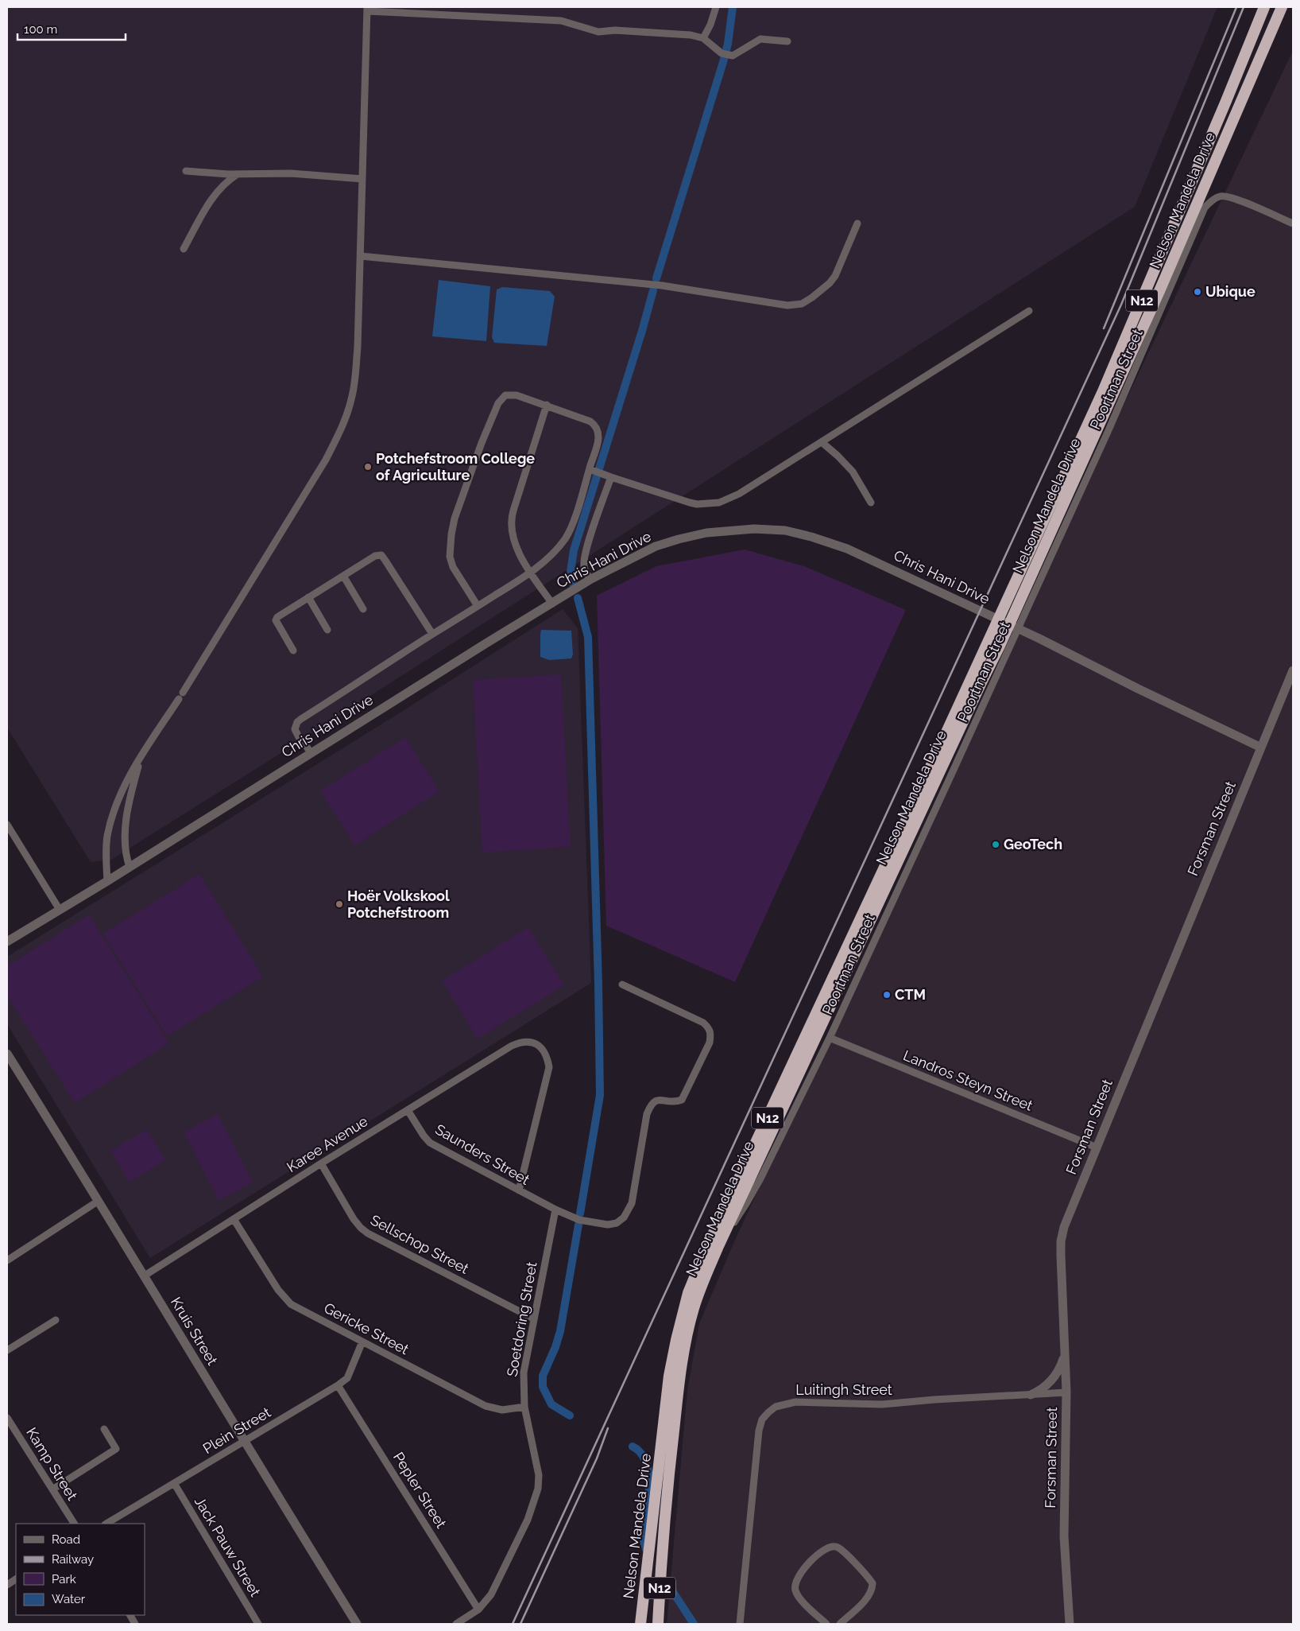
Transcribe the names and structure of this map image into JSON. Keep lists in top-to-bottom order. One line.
{"streets":{"highway":["Nelson Mandela Drive","N12"],"street":["Poortman Street","Chris Hani Drive","Forsman Street","Landros Steyn Street","Karee Avenue","Saunders Street","Sellschop Street","Soetdoring Street","Gericke Street","Kruis Street","Luitingh Street","Plein Street","Kamp Street","Pepler Street","Jack Pauw Street"]},"crossings":[["Nelson Mandela Drive","Poortman Street"],["Poortman Street","Landros Steyn Street"],["Chris Hani Drive","Forsman Street"],["Forsman Street","Landros Steyn Street"],["Forsman Street","Luitingh Street"],["Karee Avenue","Saunders Street"],["Karee Avenue","Sellschop Street"],["Karee Avenue","Gericke Street"],["Karee Avenue","Kruis Street"],["Saunders Street","Soetdoring Street"],["Sellschop Street","Soetdoring Street"],["Soetdoring Street","Gericke Street"],["Soetdoring Street","Pepler Street"],["Gericke Street","Plein Street"],["Kruis Street","Plein Street"],["Plein Street","Pepler Street"],["Plein Street","Jack Pauw Street"]],"places":["Ubique","Potchefstroom College of Agriculture","GeoTech","Hoër Volkskool Potchefstroom","CTM"],"legend":["Road","Railway","Park","Water"],"scale_bar":"100 m"}
